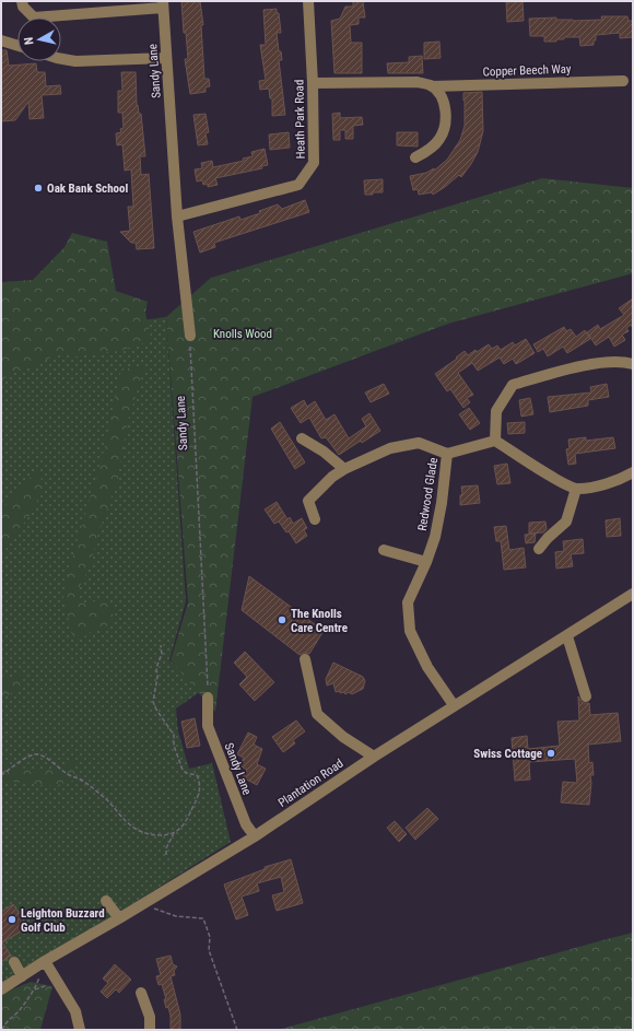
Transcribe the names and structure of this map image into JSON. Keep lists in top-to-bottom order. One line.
{"streets":{"street":["Copper Beech Way","Sandy Lane","Heath Park Road","Redwood Glade","Plantation Road"]},"crossings":[["Copper Beech Way","Heath Park Road"],["Sandy Lane","Heath Park Road"],["Sandy Lane","Plantation Road"],["Redwood Glade","Plantation Road"]],"parks":["Knolls Wood"],"places":["Oak Bank School","The Knolls Care Centre","Swiss Cottage","Leighton Buzzard Golf Club"],"north":"left"}
